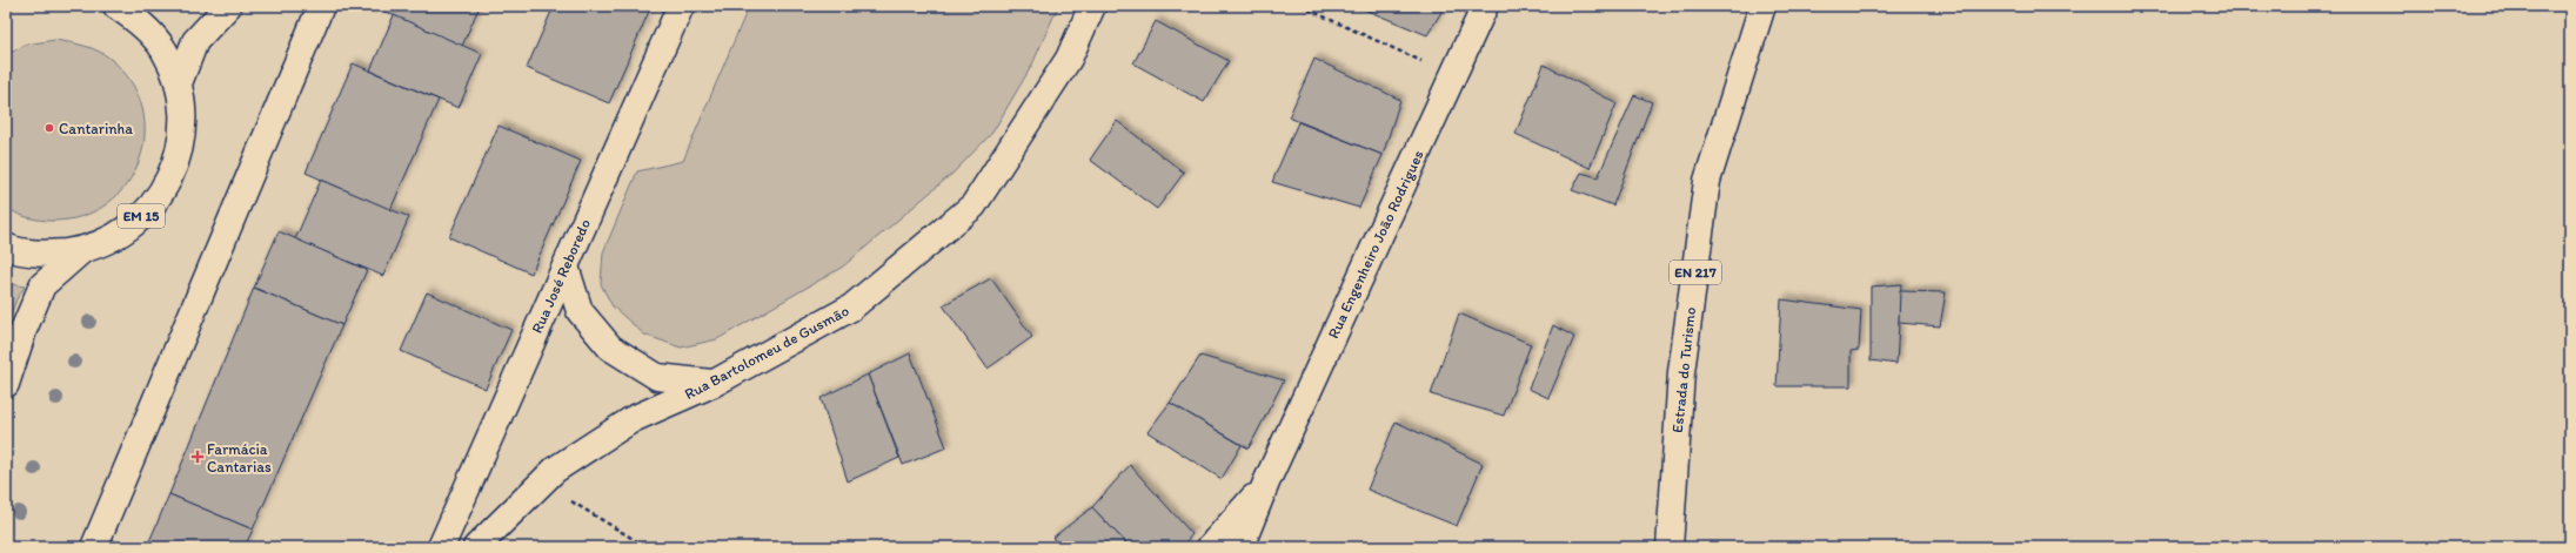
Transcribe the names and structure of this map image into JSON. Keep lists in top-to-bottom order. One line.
{"streets":{"street":["EM 15","Rua Engenheiro João Rodrigues","EN 217","Rua José Reboredo","Rua Bartolomeu de Gusmão","Estrada do Turismo"]},"places":{"other":["Cantarinha"],"health":["Farmácia Cantarias"]}}
